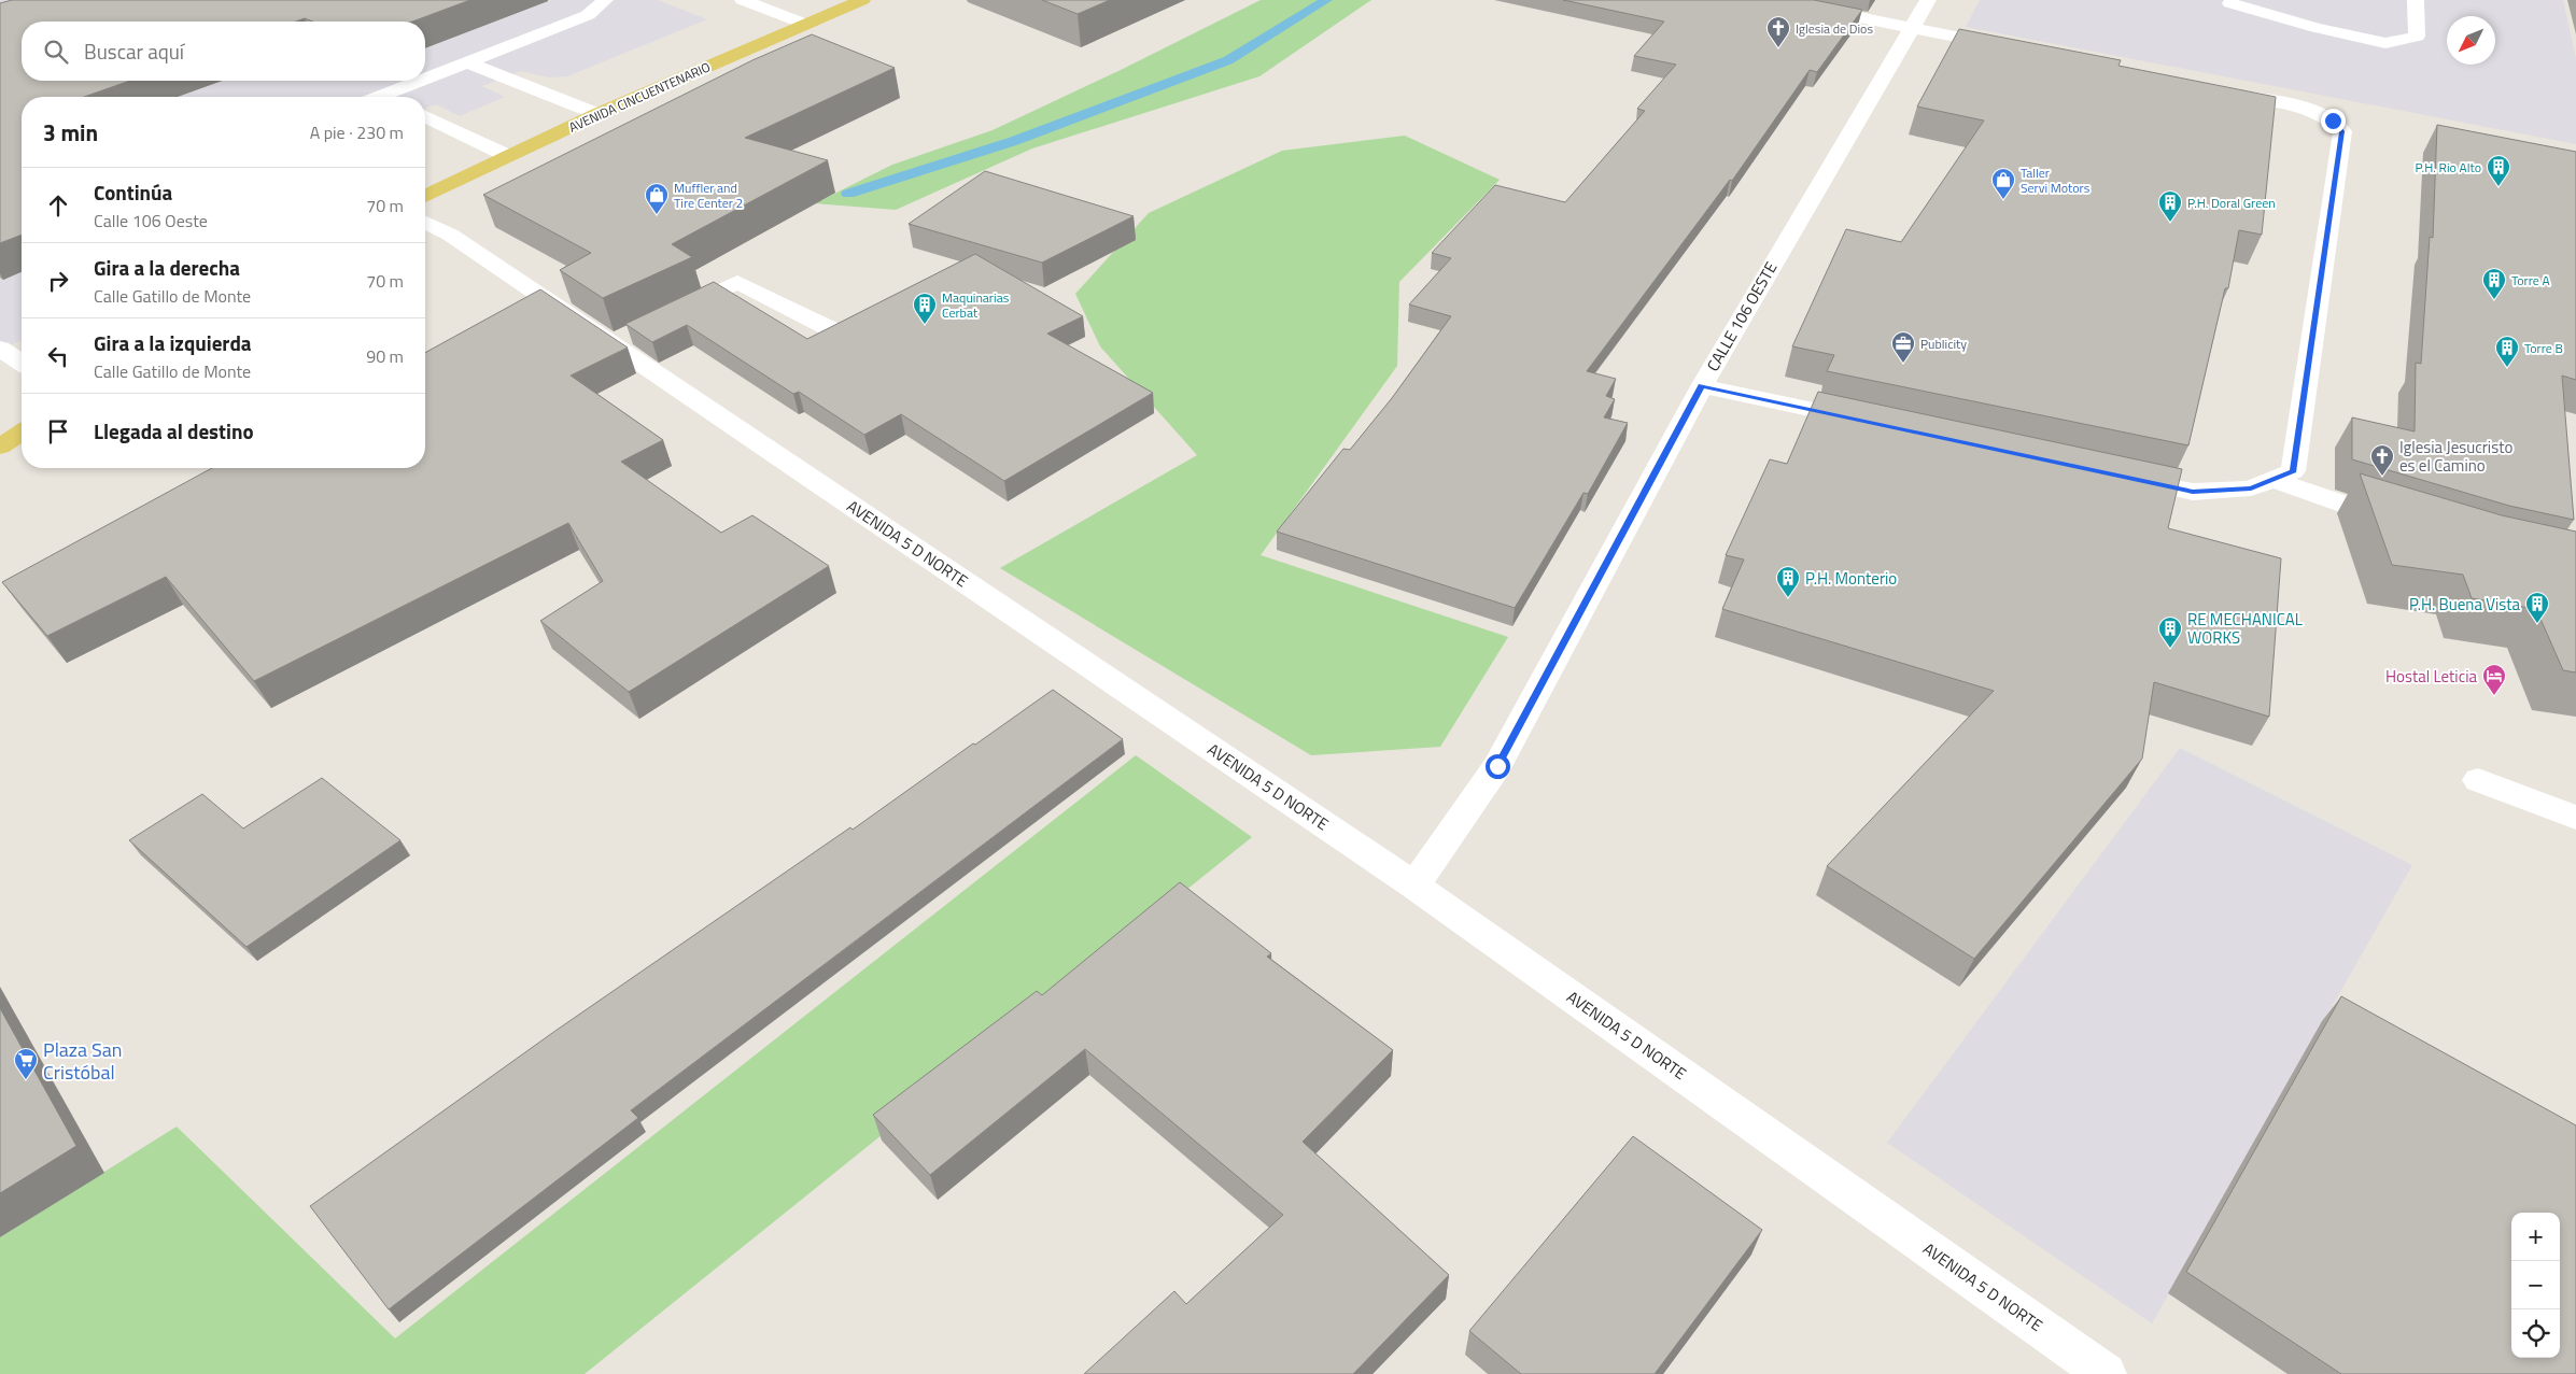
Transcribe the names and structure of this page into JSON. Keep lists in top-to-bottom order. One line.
{"streets":{"main road":["AVENIDA CINCUENTENARIO"],"street":["CALLE 106 OESTE","AVENIDA 5 D NORTE"]},"crossings":[["CALLE 106 OESTE","AVENIDA 5 D NORTE"]],"places":{"church":["Iglesia de Dios","Iglesia Jesucristo es el Camino"],"building":["P.H. Rio Alto","P.H. Doral Green","Torre A","Maquinarias Cerbat","Torre B","P.H. Monterio","P.H. Buena Vista","RE MECHANICAL WORKS"],"shop":["Taller Servi Motors","Muffler and Tire Center 2"],"office":["Publicity"],"hotel":["Hostal Leticia"],"supermarket":["Plaza San Cristóbal"]},"north":"bottom left","page":{"search":"Buscar aquí","heading":["3 min","A pie · 230 m"],"list":[["Continúa","Calle 106 Oeste","70 m"],["Gira a la derecha","Calle Gatillo de Monte","70 m"],["Gira a la izquierda","Calle Gatillo de Monte","90 m"],"Llegada al destino"],"map_buttons":["+","−"]}}
